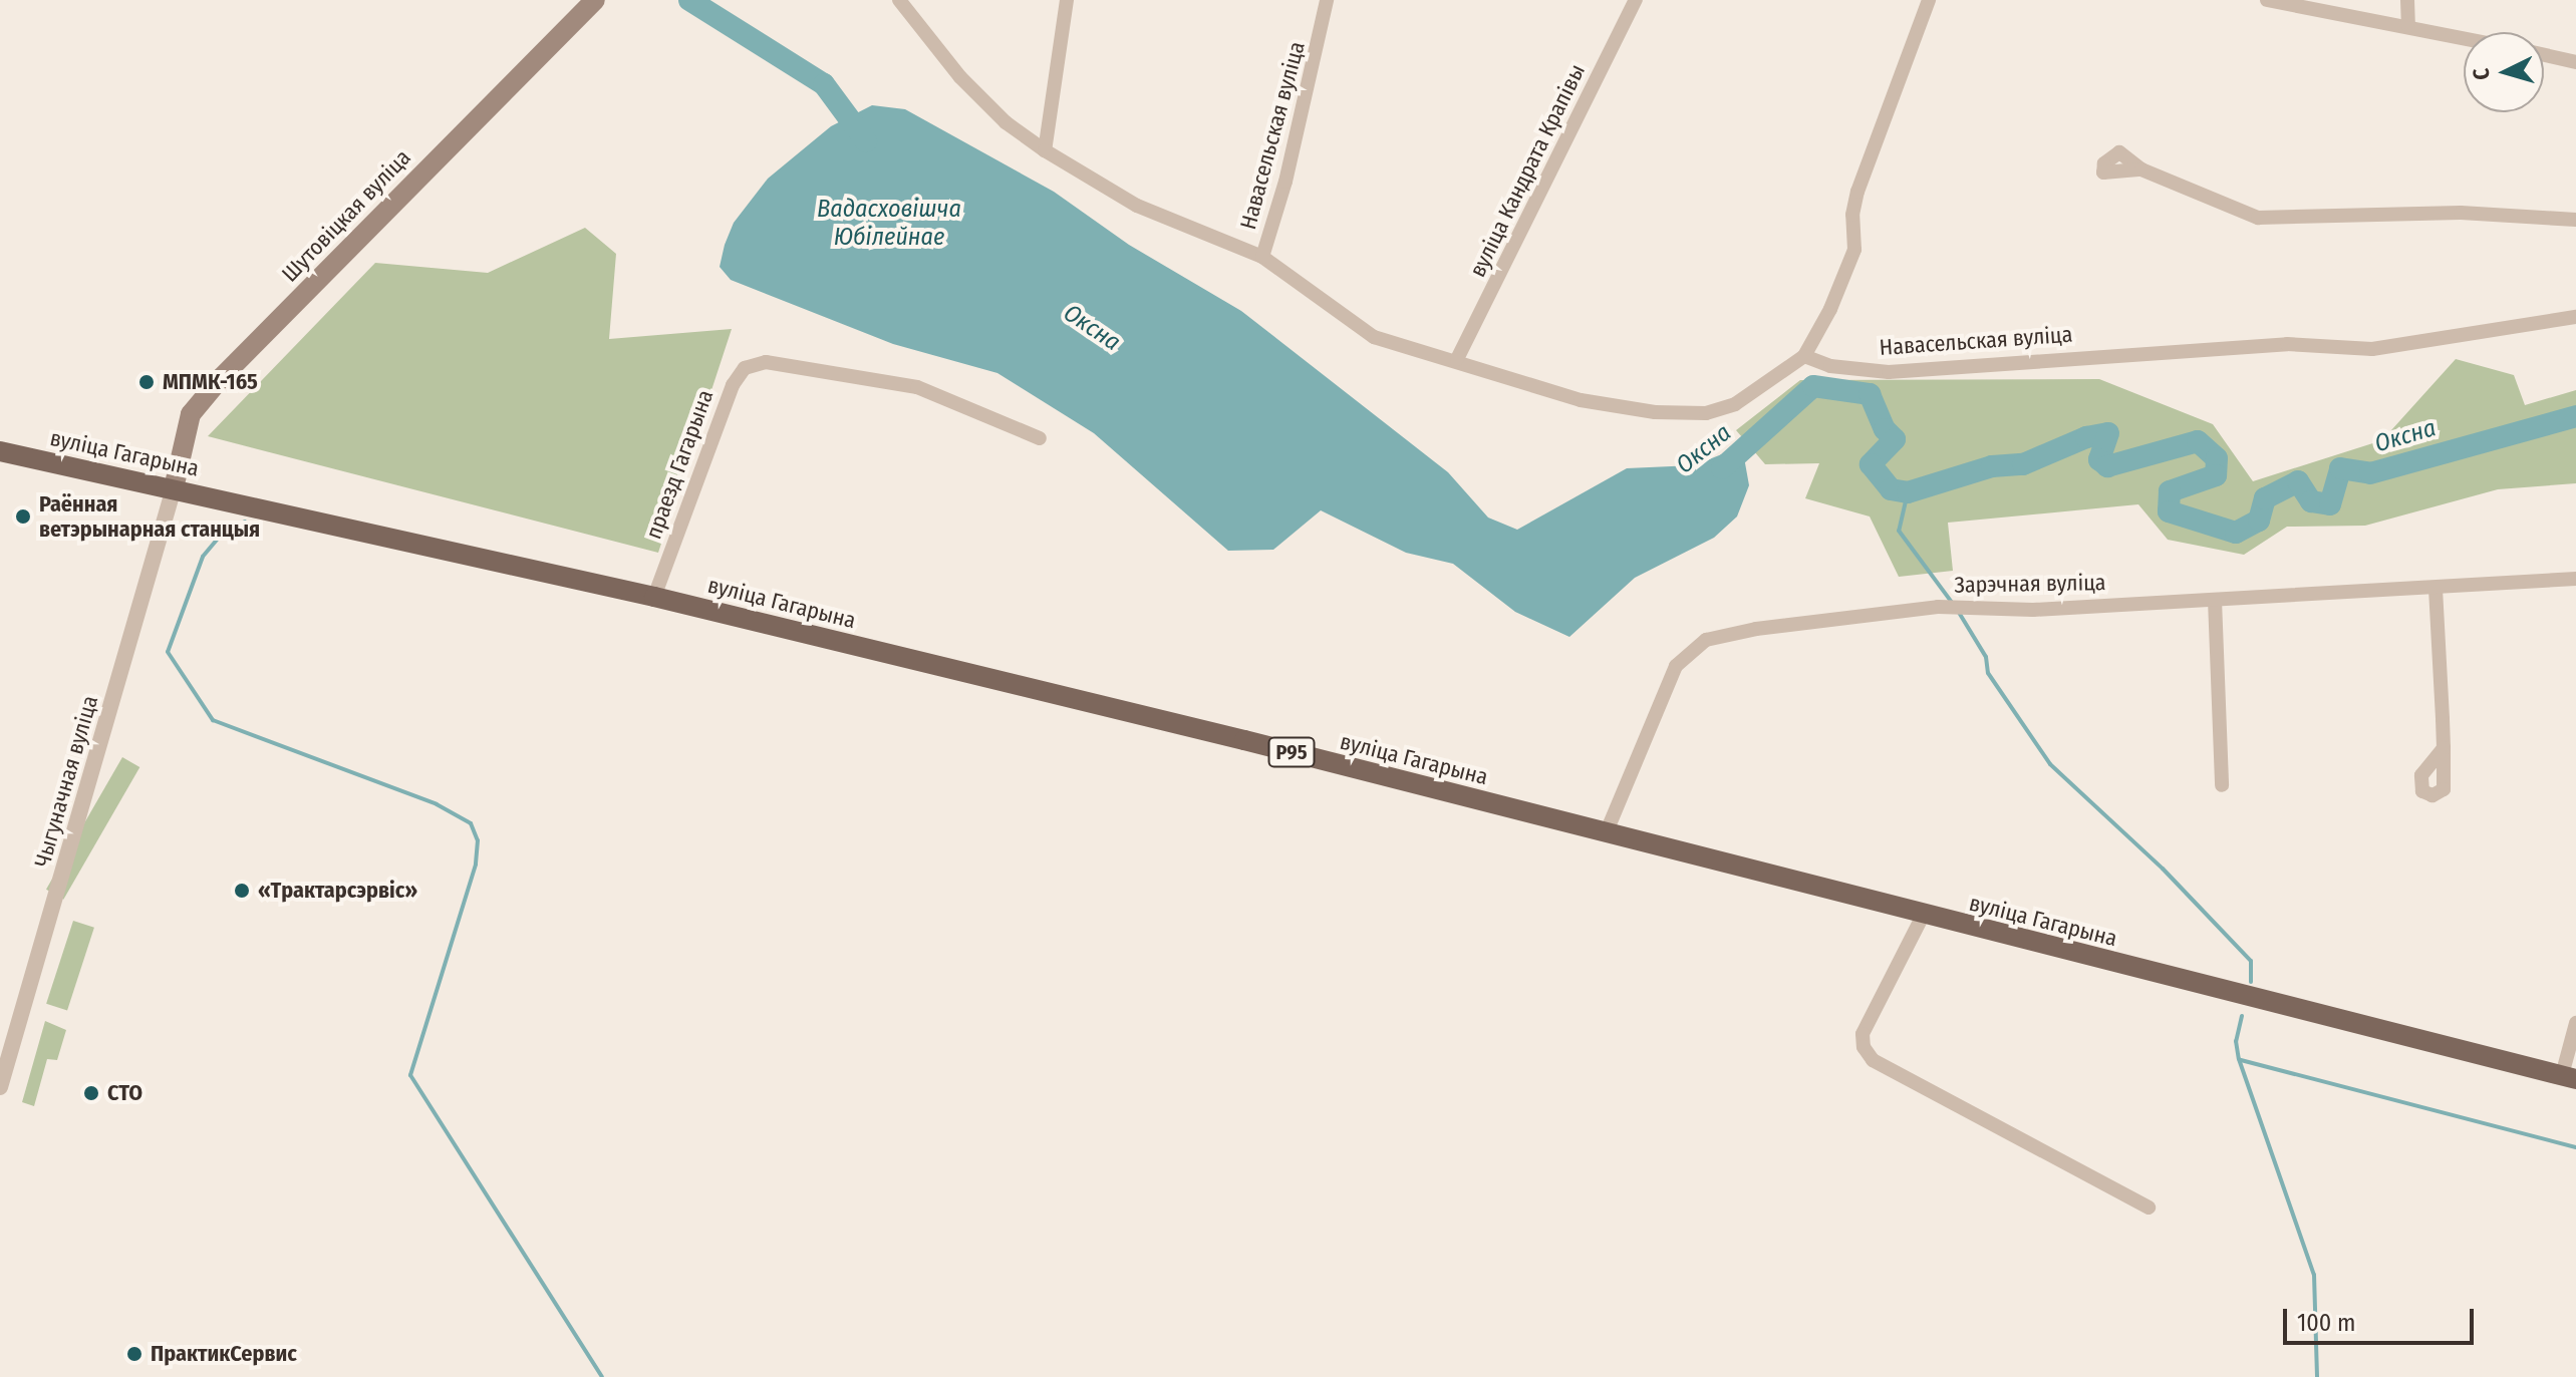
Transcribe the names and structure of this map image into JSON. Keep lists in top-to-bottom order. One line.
{"streets":{"main road":["Шутовіцкая вуліца","вуліца Гагарына","Р95"],"street":["Навасельская вуліца","вуліца Кандрата Крапівы","праезд Гагарына","Зарэчная вуліца","Чыгуначная вуліца"]},"crossings":[["Навасельская вуліца","вуліца Кандрата Крапівы"],["Шутовіцкая вуліца","вуліца Гагарына"],["Шутовіцкая вуліца","Чыгуначная вуліца"],["вуліца Гагарына","праезд Гагарына"],["вуліца Гагарына","Зарэчная вуліца"],["вуліца Гагарына","Чыгуначная вуліца"]],"water":["Вадасховішча Юбілейнае","Оксна"],"places":["МПМК-165","Раённая ветэрынарная станцыя","«Трактарсэрвіс»","СТО","ПрактикСервис"],"scale_bar":"100 m","north":"left"}
